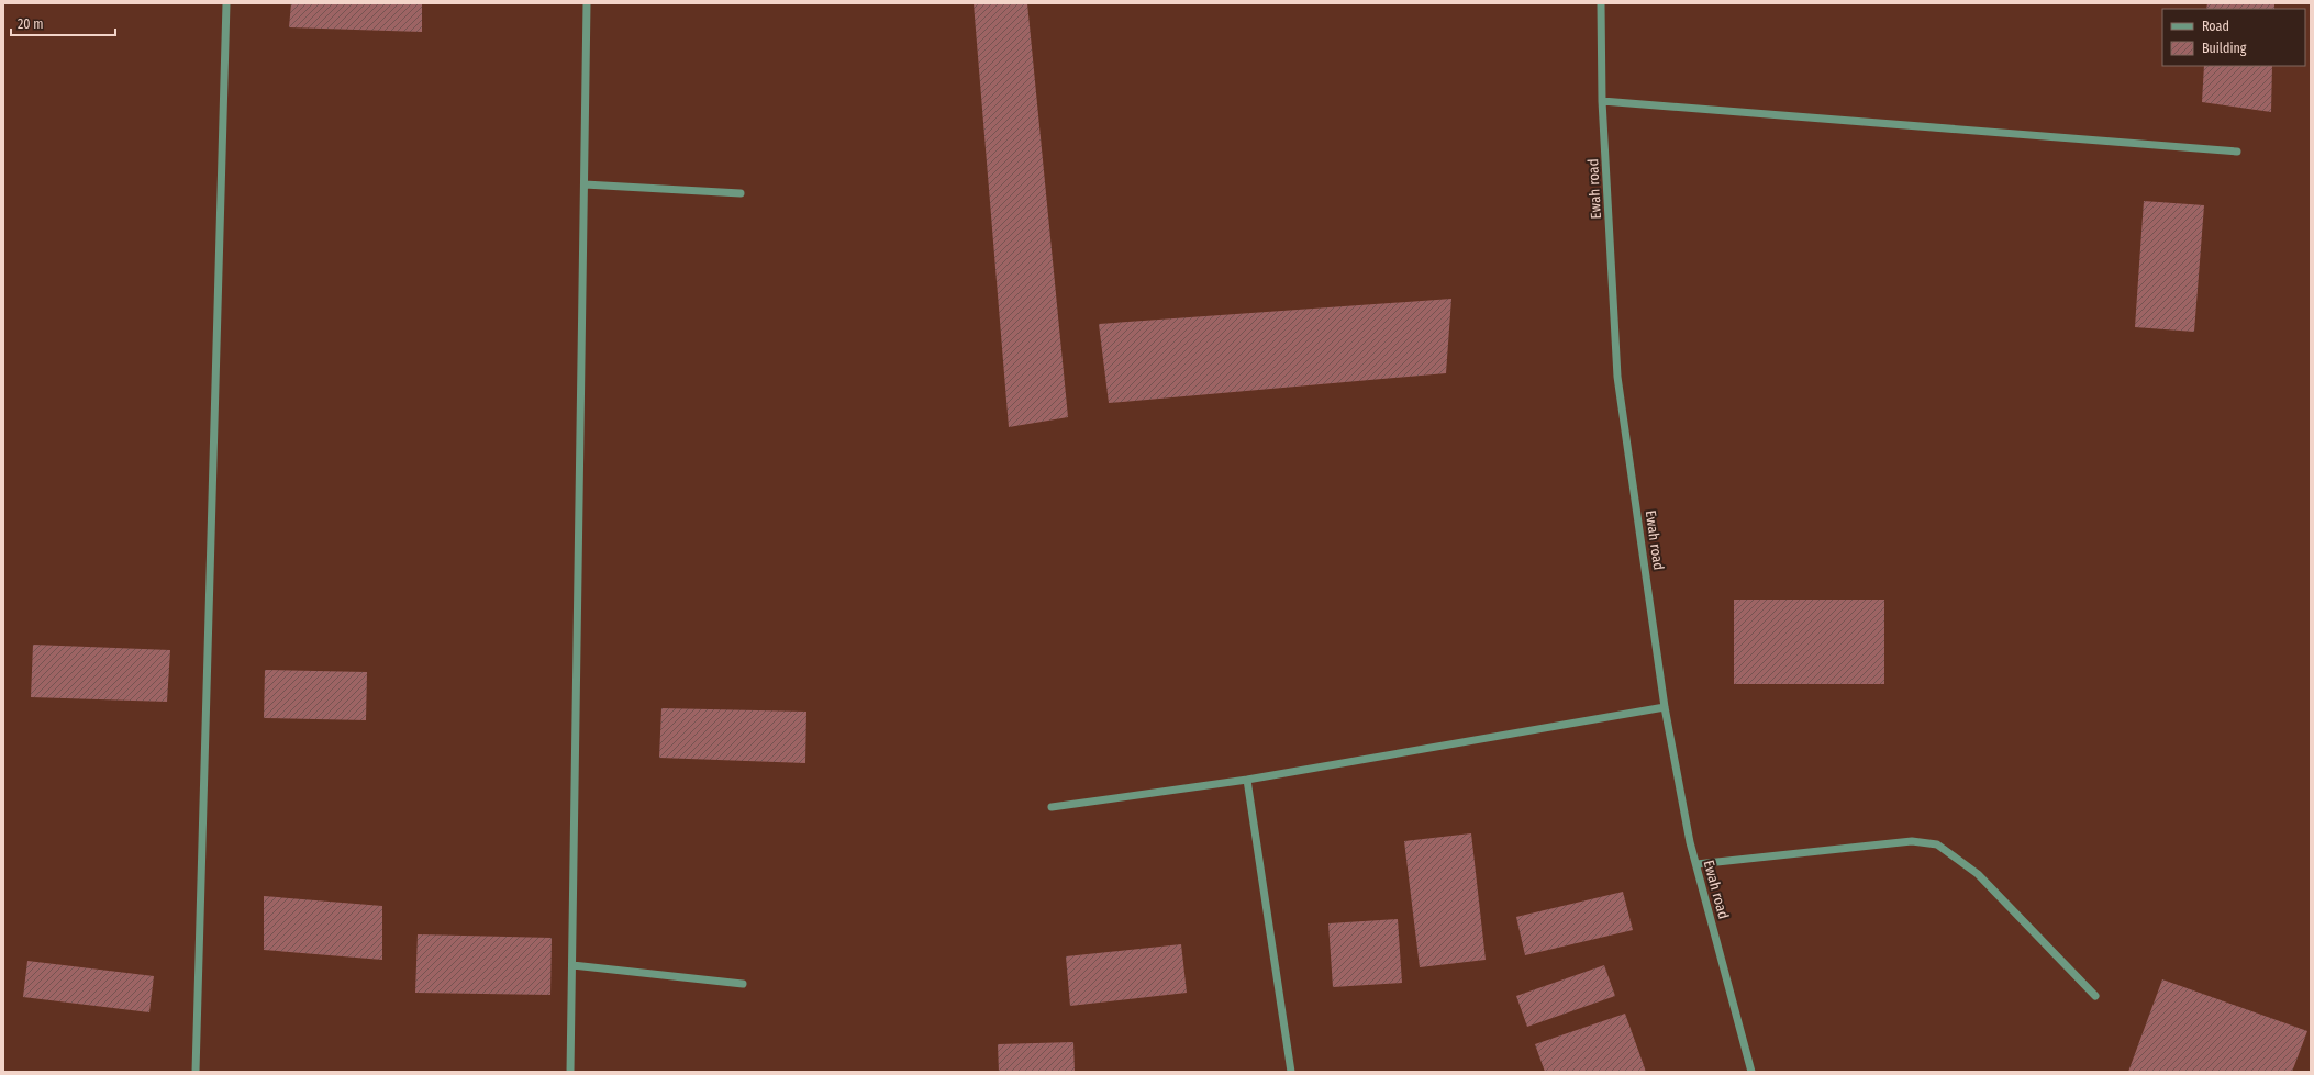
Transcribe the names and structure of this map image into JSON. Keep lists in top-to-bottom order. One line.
{"streets":{"street":["Ewah road"]},"legend":["Road","Building"],"scale_bar":"20 m"}
